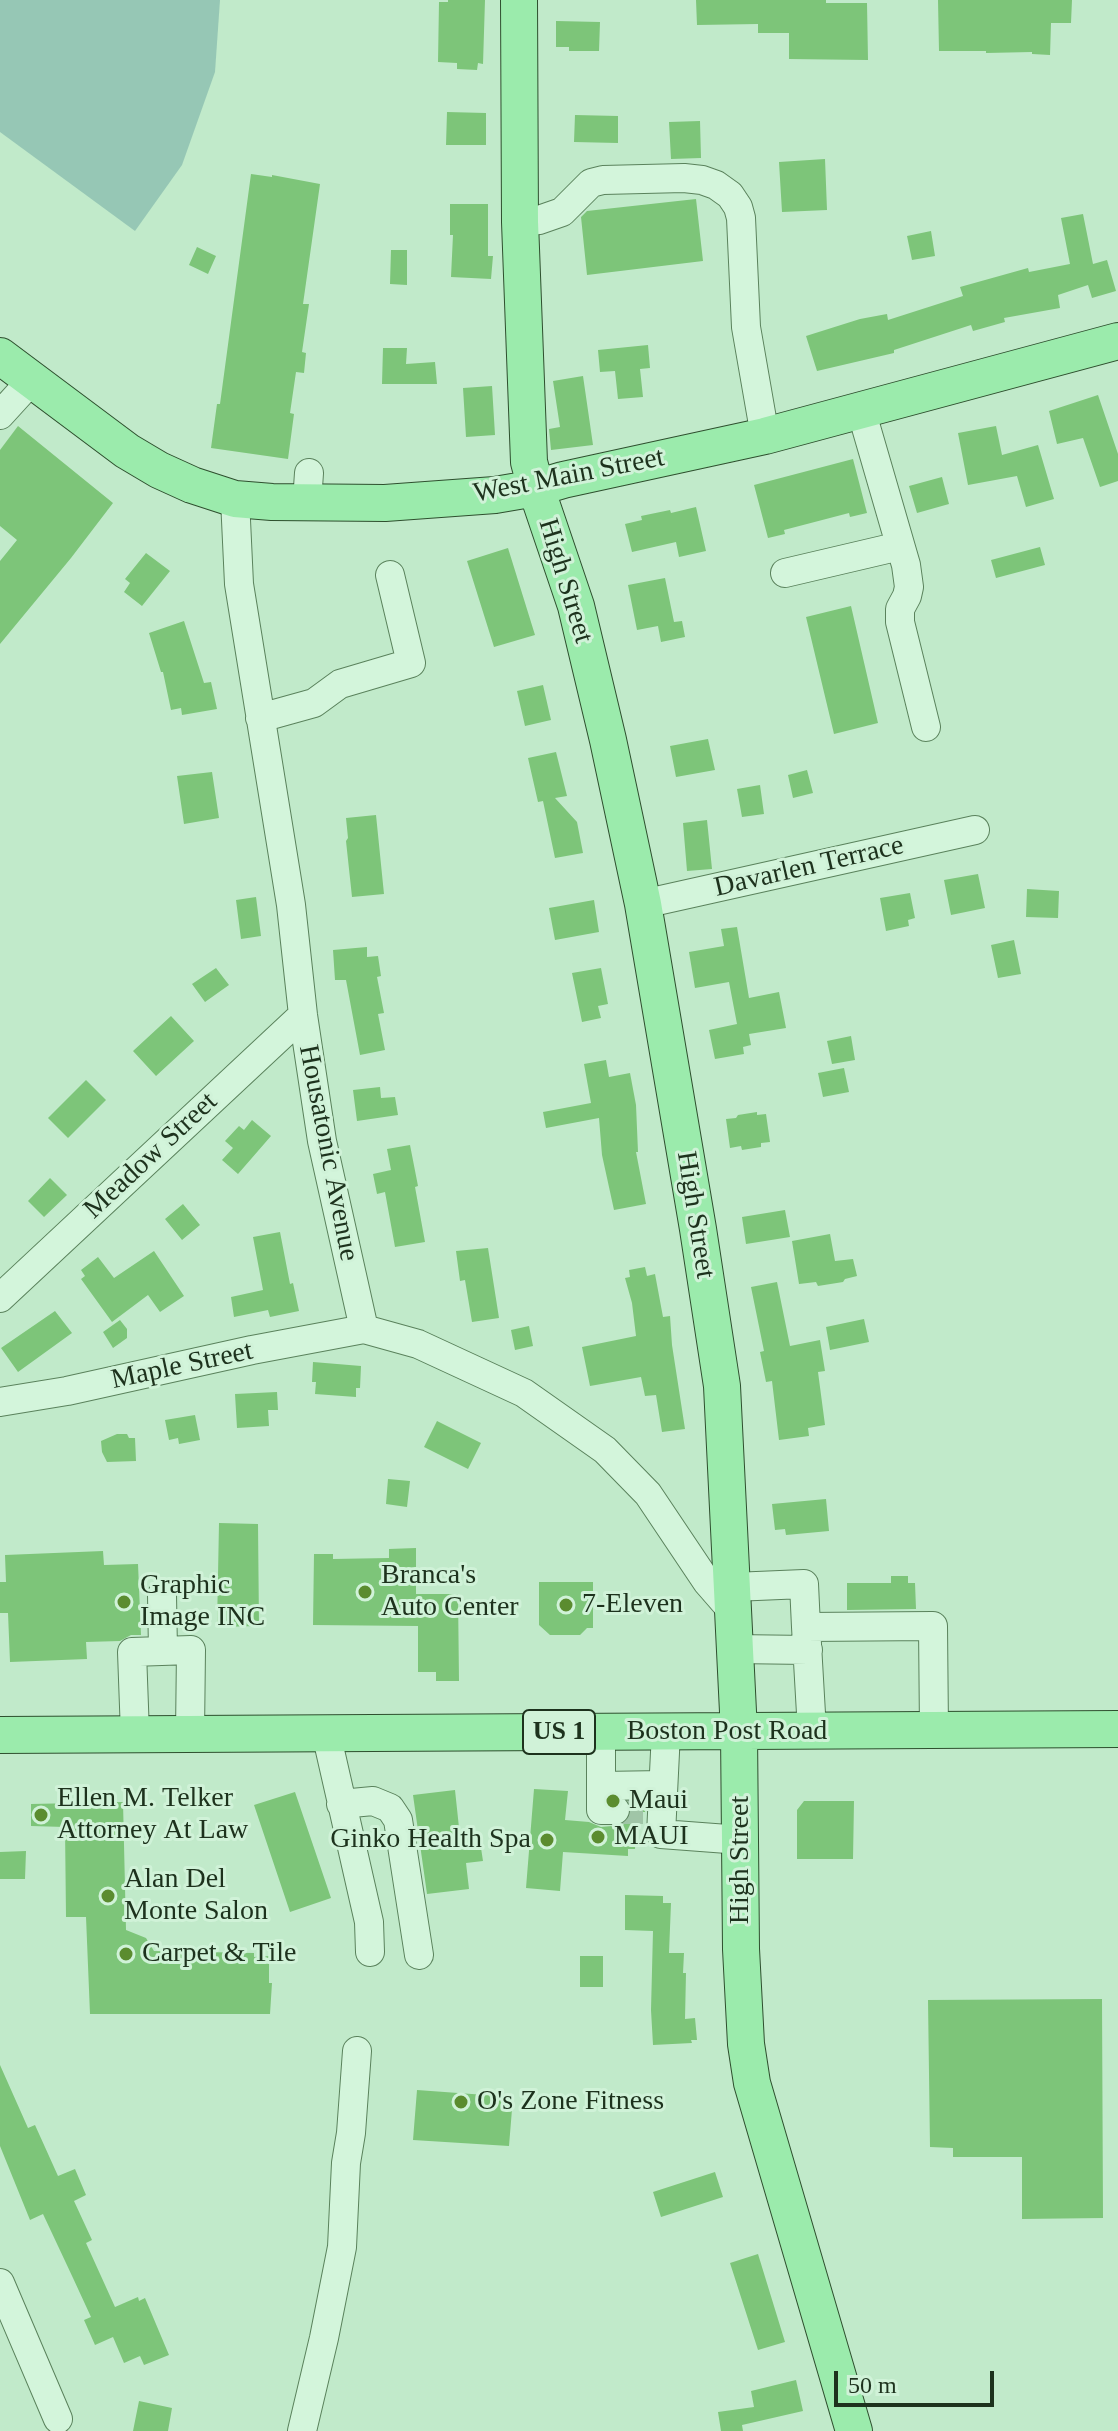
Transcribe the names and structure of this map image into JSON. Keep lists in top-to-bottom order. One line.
{"streets":{"main road":["West Main Street","High Street","US 1","Boston Post Road"],"street":["Davarlen Terrace","Housatonic Avenue","Meadow Street","Maple Street"]},"crossings":[["West Main Street","High Street"],["West Main Street","Housatonic Avenue"],["High Street","Davarlen Terrace"],["High Street","Boston Post Road"],["Housatonic Avenue","Meadow Street"],["Housatonic Avenue","Maple Street"]],"places":["Branca's Auto Center","Graphic Image INC","7-Eleven","Maui","Ellen M. Telker Attorney At Law","MAUI","Ginko Health Spa","Alan Del Monte Salon","Carpet & Tile","O's Zone Fitness"],"scale_bar":"50 m"}
